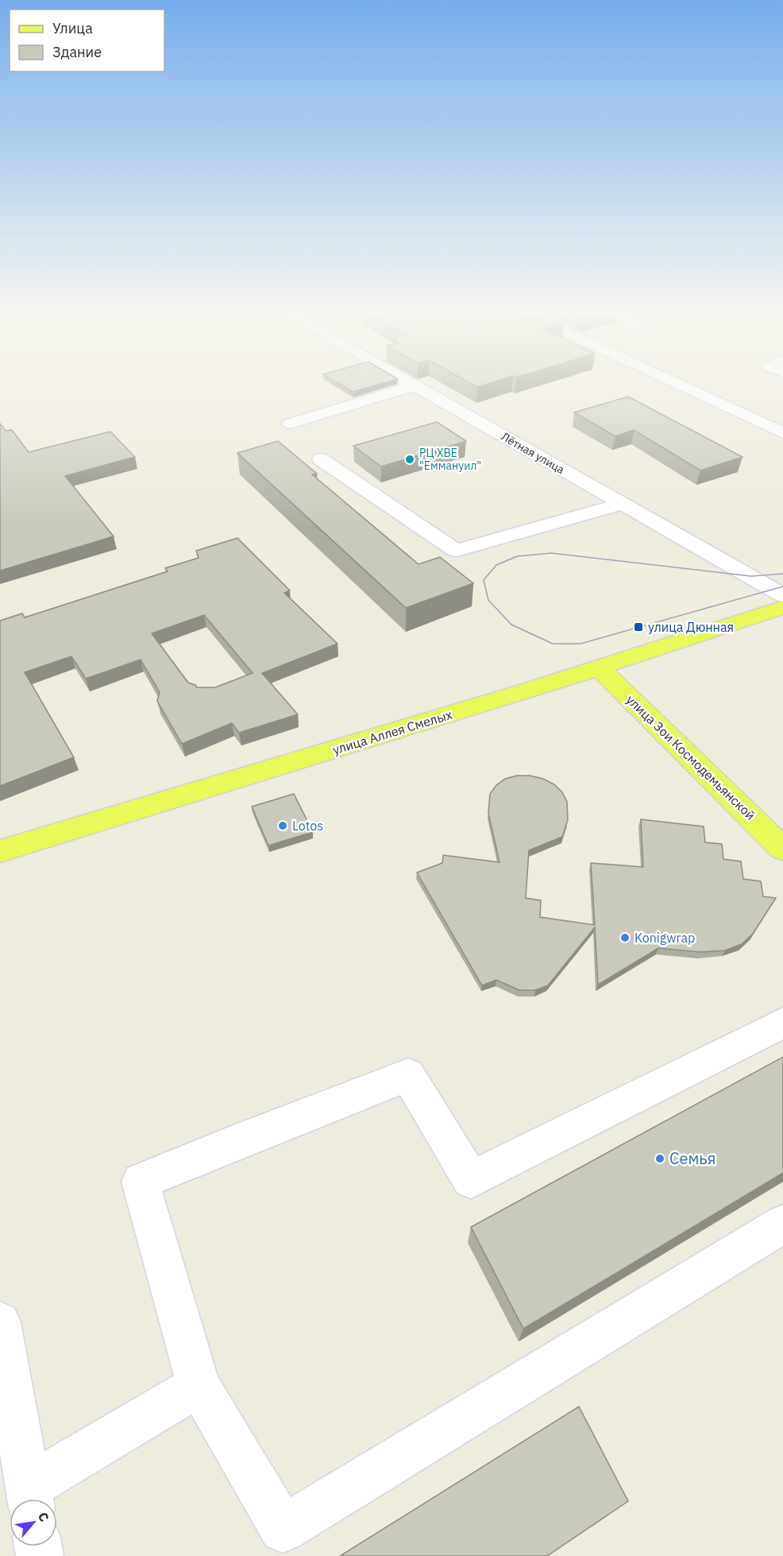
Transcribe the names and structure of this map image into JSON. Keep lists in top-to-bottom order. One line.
{"streets":{"main road":["улица Аллея Смелых","улица Зои Космодемьянской"],"street":["Лётная улица"]},"crossings":[["улица Аллея Смелых","улица Зои Космодемьянской"]],"places":{"other":["РЦ ХВЕ \"Еммануил\"","Lotos","Konigwrap","Семья"],"transit":["улица Дюнная"]},"legend":["Улица","Здание"],"north":"top right"}
